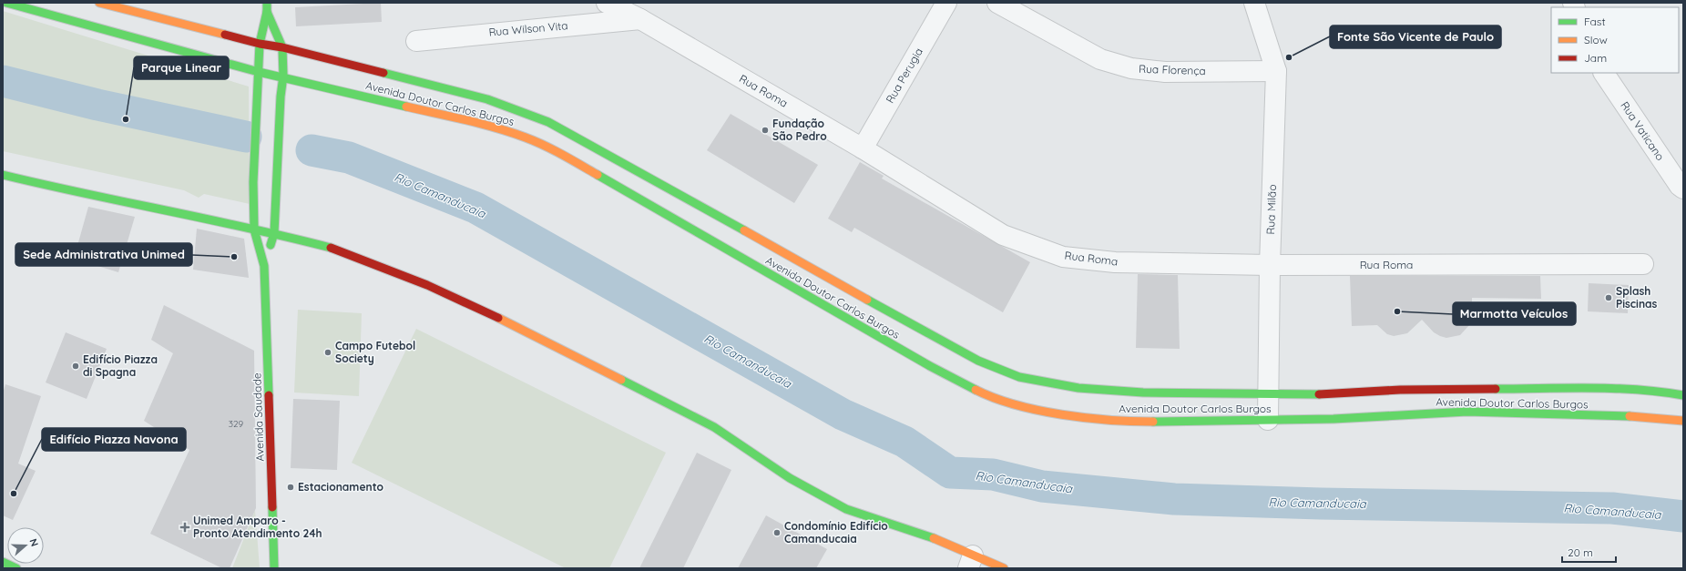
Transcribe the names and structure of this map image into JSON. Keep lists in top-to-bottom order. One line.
{"streets":{"main road":["Avenida Doutor Carlos Burgos","Avenida Saudade"],"street":["Rua Wilson Vita","Rua Florença","Rua Perugia","Rua Roma","Rua Vaticano","Rua Milão"]},"crossings":[["Rua Wilson Vita","Rua Roma"],["Rua Florença","Rua Milão"],["Rua Perugia","Rua Roma"],["Rua Roma","Rua Milão"],["Avenida Doutor Carlos Burgos","Rua Milão"],["Avenida Doutor Carlos Burgos","Avenida Saudade"]],"water":["Rio Camanducaia"],"places":{"other":["Fonte São Vicente de Paulo","Parque Linear","Fundação São Pedro","Sede Administrativa Unimed","Splash Piscinas","Marmotta Veículos","Campo Futebol Society","Edifício Piazza di Spagna","Estacionamento","Edifício Piazza Navona","Condomínio Edifício Camanducaia"],"health":["Unimed Amparo - Pronto Atendimento 24h"]},"house_numbers":["329"],"legend":["Fast","Slow","Jam"],"scale_bar":"20 m","north":"right"}
